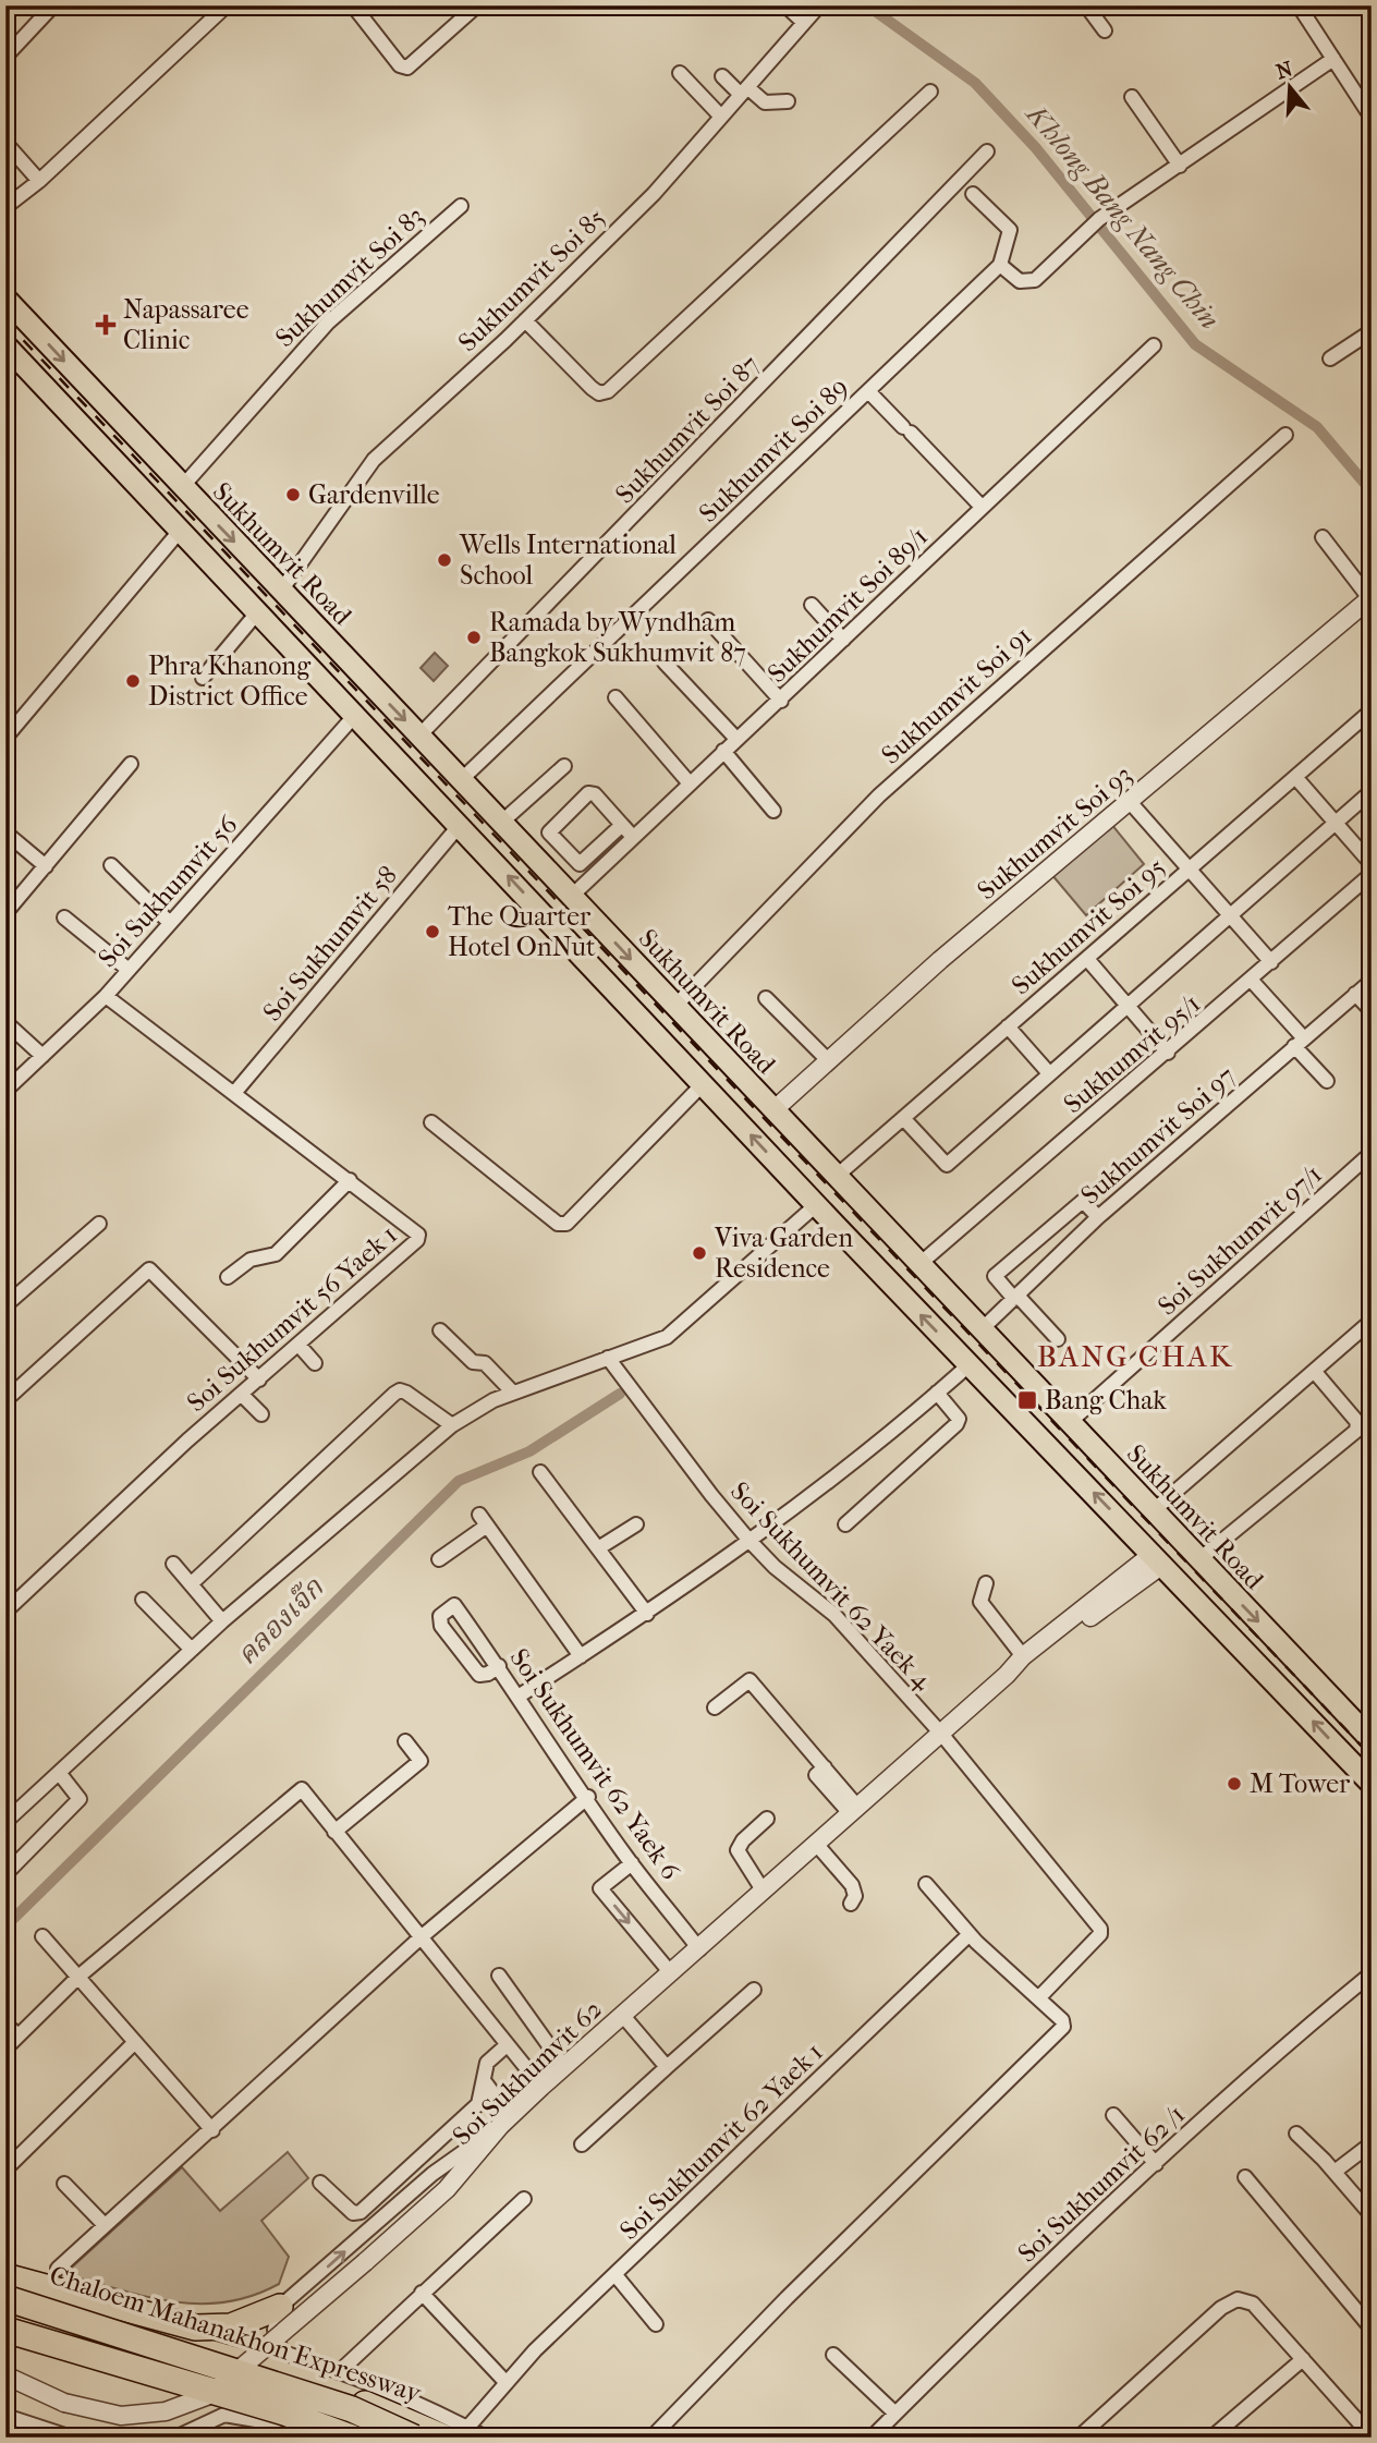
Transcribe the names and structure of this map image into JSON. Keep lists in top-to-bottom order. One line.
{"streets":{"highway":["Chaloem Mahanakhon Expressway"],"main road":["Sukhumvit Road"],"street":["Sukhumvit Soi 83","Sukhumvit Soi 85","Sukhumvit Soi 87","Sukhumvit Soi 89","Sukhumvit Soi 89/1","Sukhumvit Soi 91","Sukhumvit Soi 93","Soi Sukhumvit 56","Sukhumvit Soi 95","Soi Sukhumvit 58","Sukhumvit 95/1","Sukhumvit Soi 97","Soi Sukhumvit 97/1","Soi Sukhumvit 56 Yaek 1","Soi Sukhumvit 62 Yaek 4","Soi Sukhumvit 62 Yaek 6","Soi Sukhumvit 62","Soi Sukhumvit 62 Yaek 1","Soi Sukhumvit 62 /1"]},"crossings":[["Sukhumvit Soi 83","Sukhumvit Road"],["Sukhumvit Soi 85","Sukhumvit Road"],["Sukhumvit Soi 87","Sukhumvit Road"],["Sukhumvit Soi 89","Sukhumvit Road"],["Sukhumvit Road","Sukhumvit Soi 89/1"],["Sukhumvit Road","Sukhumvit Soi 91"],["Sukhumvit Road","Sukhumvit Soi 93"],["Sukhumvit Road","Sukhumvit Soi 95"],["Sukhumvit Road","Sukhumvit 95/1"],["Sukhumvit Road","Sukhumvit Soi 97"],["Sukhumvit Road","Soi Sukhumvit 97/1"],["Soi Sukhumvit 56","Soi Sukhumvit 56 Yaek 1"],["Soi Sukhumvit 58","Soi Sukhumvit 56 Yaek 1"],["Soi Sukhumvit 62 Yaek 4","Soi Sukhumvit 62"],["Soi Sukhumvit 62 Yaek 6","Soi Sukhumvit 62"],["Soi Sukhumvit 62 Yaek 1","Chaloem Mahanakhon Expressway"]],"districts":["BANG CHAK"],"water":["Khlong Bang Nang Chin","คลองเจ๊ก"],"places":{"health":["Napassaree Clinic"],"other":["Gardenville","Wells International School","Ramada by Wyndham Bangkok Sukhumvit 87","Phra Khanong District Office","The Quarter Hotel OnNut","Viva Garden Residence","M Tower"],"transit":["Bang Chak"]},"north":"top"}
